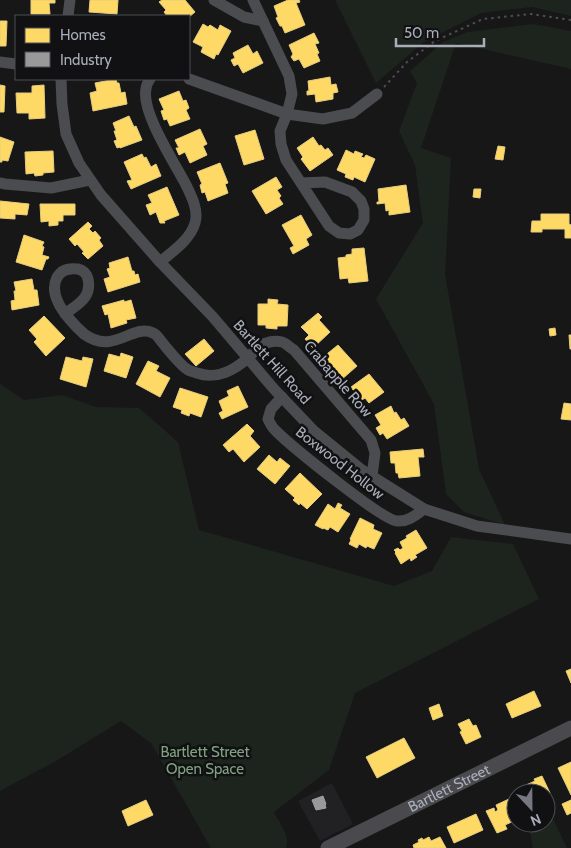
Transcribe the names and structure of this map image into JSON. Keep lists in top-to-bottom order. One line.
{"streets":{"main road":["Bartlett Street"],"street":["Bartlett Hill Road","Crabapple Row","Boxwood Hollow"]},"crossings":[["Bartlett Hill Road","Crabapple Row"],["Bartlett Hill Road","Boxwood Hollow"]],"parks":["Bartlett Street Open Space"],"legend":["Homes","Industry"],"scale_bar":"50 m","north":"bottom"}
